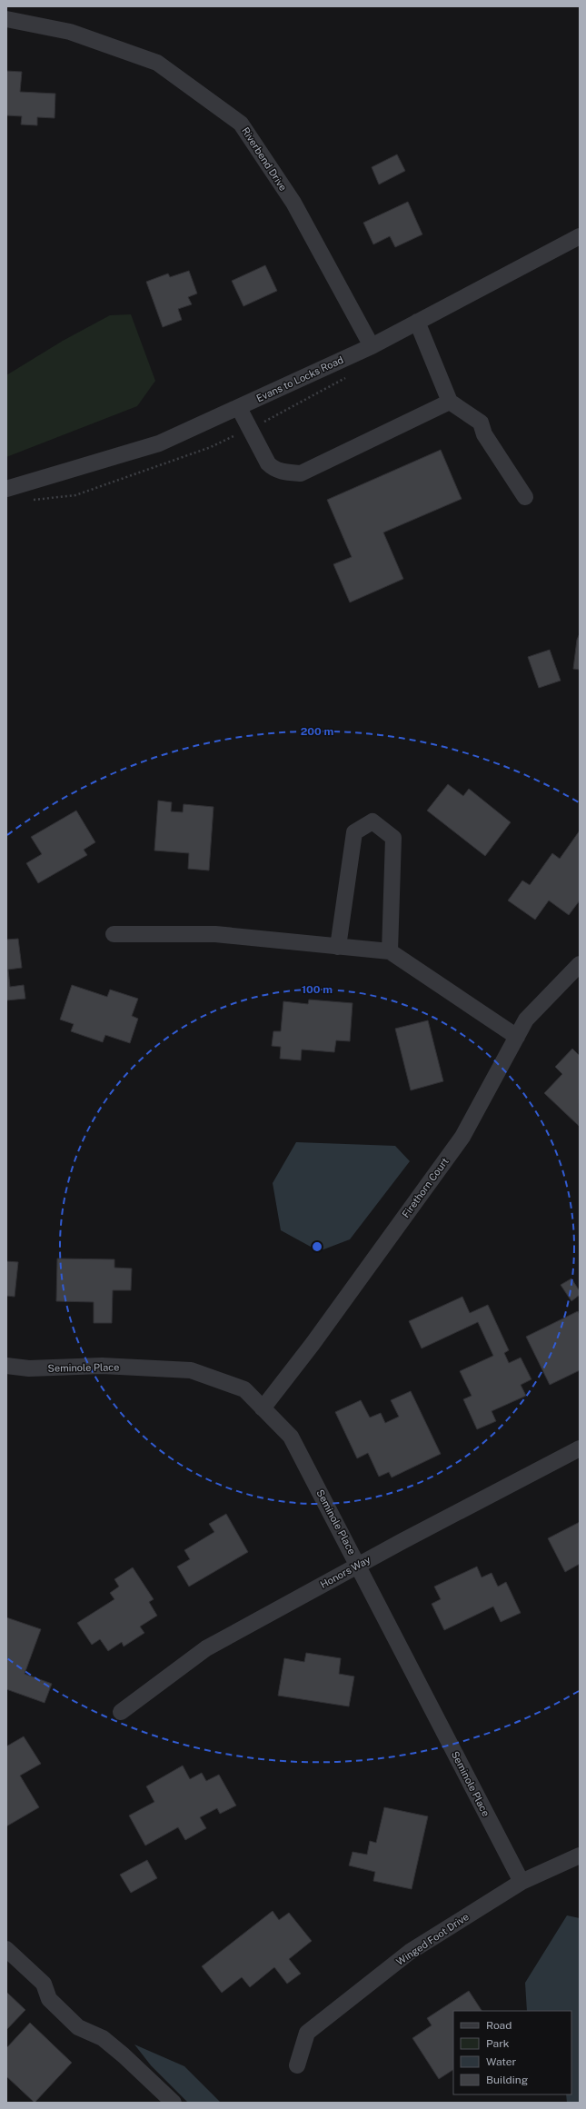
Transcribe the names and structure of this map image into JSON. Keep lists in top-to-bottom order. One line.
{"streets":{"street":["Riverbend Drive","Evans to Locks Road","Firethorn Court","Seminole Place","Honors Way","Winged Foot Drive"]},"crossings":[["Riverbend Drive","Evans to Locks Road"],["Firethorn Court","Seminole Place"],["Seminole Place","Honors Way"],["Seminole Place","Winged Foot Drive"]],"legend":["Road","Park","Water","Building"],"rings":["200 m","100 m"]}
